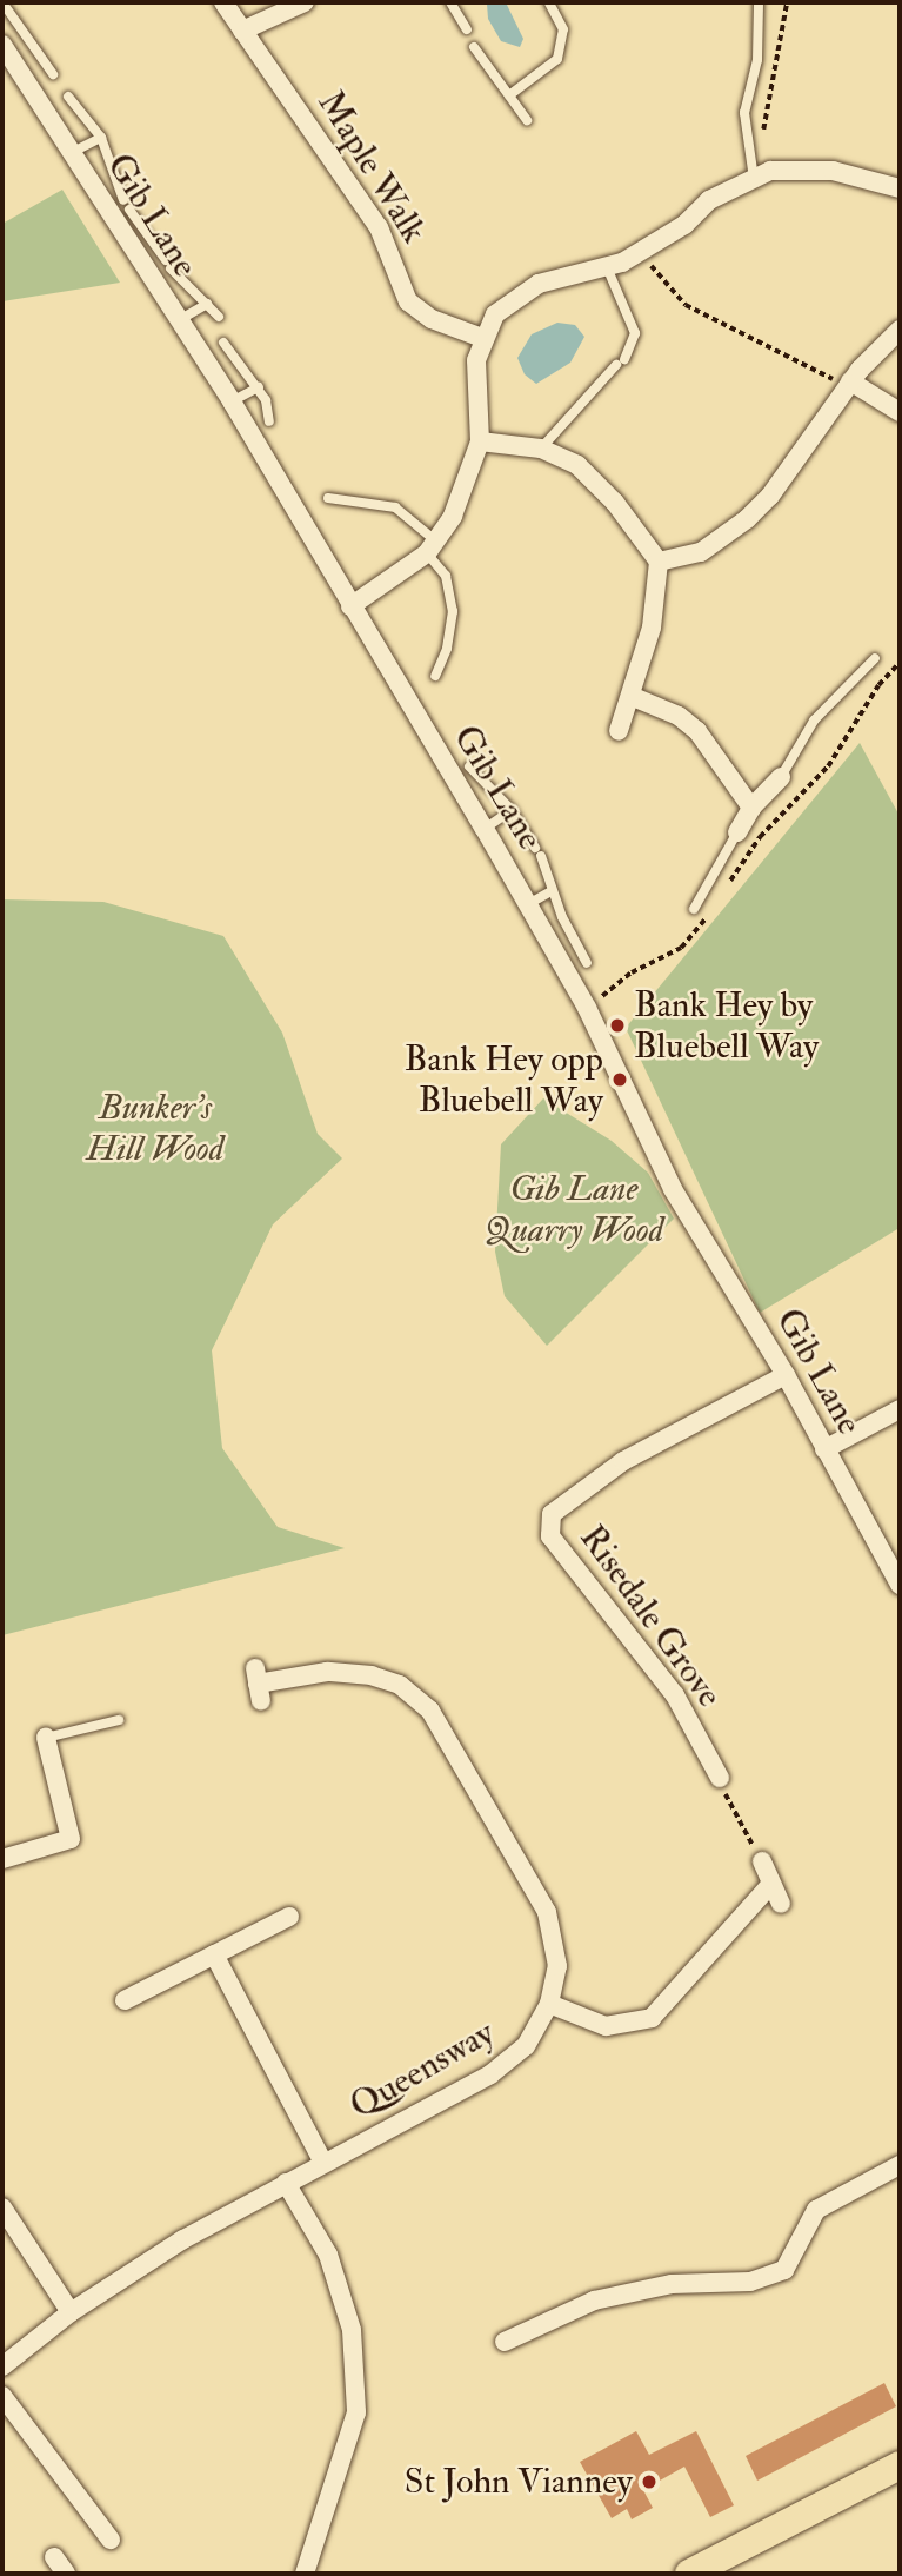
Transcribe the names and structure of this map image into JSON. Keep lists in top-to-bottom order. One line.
{"streets":{"street":["Maple Walk","Gib Lane","Risedale Grove","Queensway"]},"crossings":[["Gib Lane","Risedale Grove"]],"parks":["Bunker's Hill Wood","Gib Lane Quarry Wood"],"places":["Bank Hey by Bluebell Way","Bank Hey opp Bluebell Way","St John Vianney"]}
